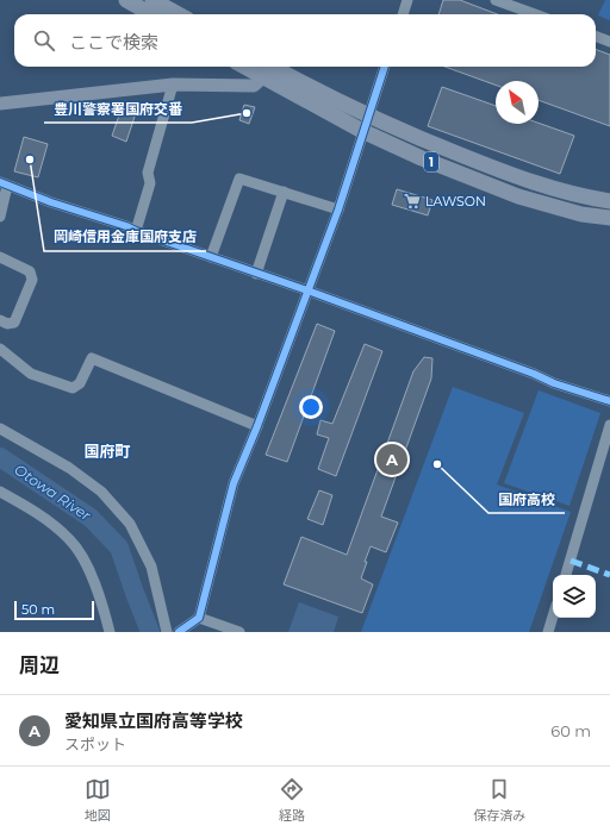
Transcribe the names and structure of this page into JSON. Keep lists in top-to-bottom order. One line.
{"streets":{"highway":["1"]},"districts":["国府町"],"water":["Otowa River"],"places":{"other":["豊川警察署国府交番","岡崎信用金庫国府支店","国府高校"],"supermarket":["LAWSON"]},"scale_bar":"50 m","north":"top left","page":{"search":"ここで検索","pins":"A","scale":"50 m","heading":"周辺","list":[{"mark":"A","name":"愛知県立国府高等学校","note":"スポット","value":"60 m"}],"nav":["地図","経路","保存済み"]}}
